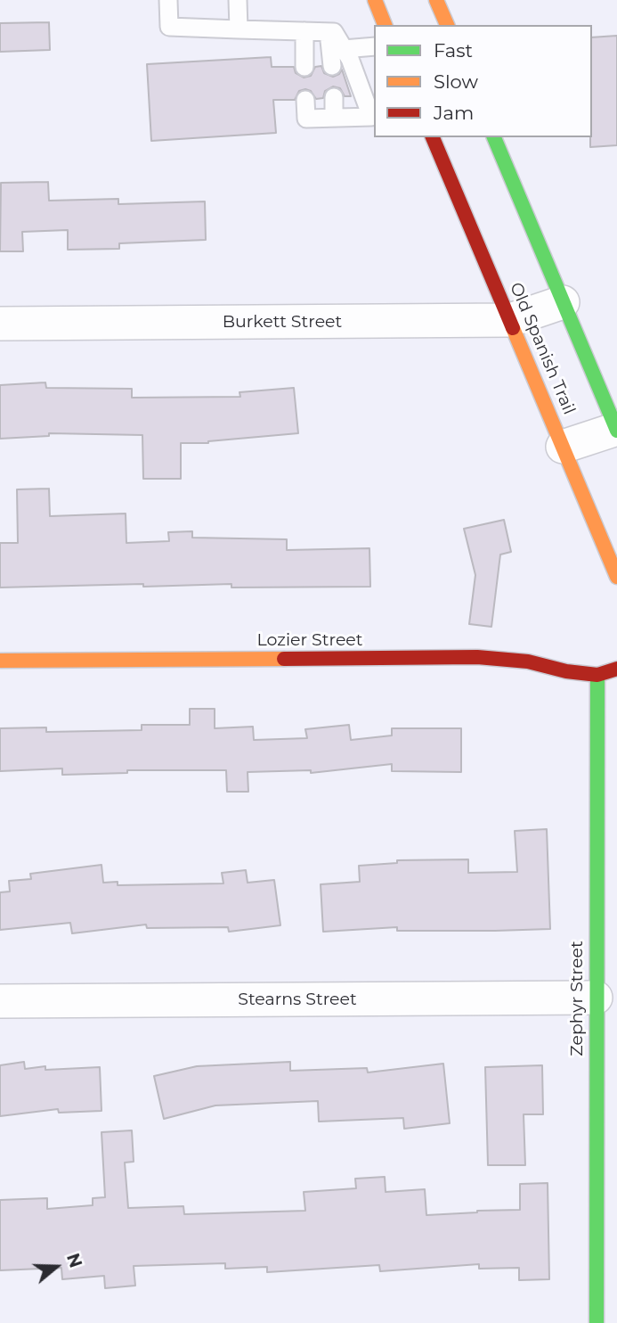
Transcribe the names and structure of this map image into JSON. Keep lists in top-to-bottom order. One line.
{"streets":{"street":["Burkett Street","Old Spanish Trail","Lozier Street","Zephyr Street","Stearns Street"]},"crossings":[["Burkett Street","Old Spanish Trail"],["Lozier Street","Zephyr Street"],["Zephyr Street","Stearns Street"]],"legend":["Fast","Slow","Jam"],"north":"right"}
